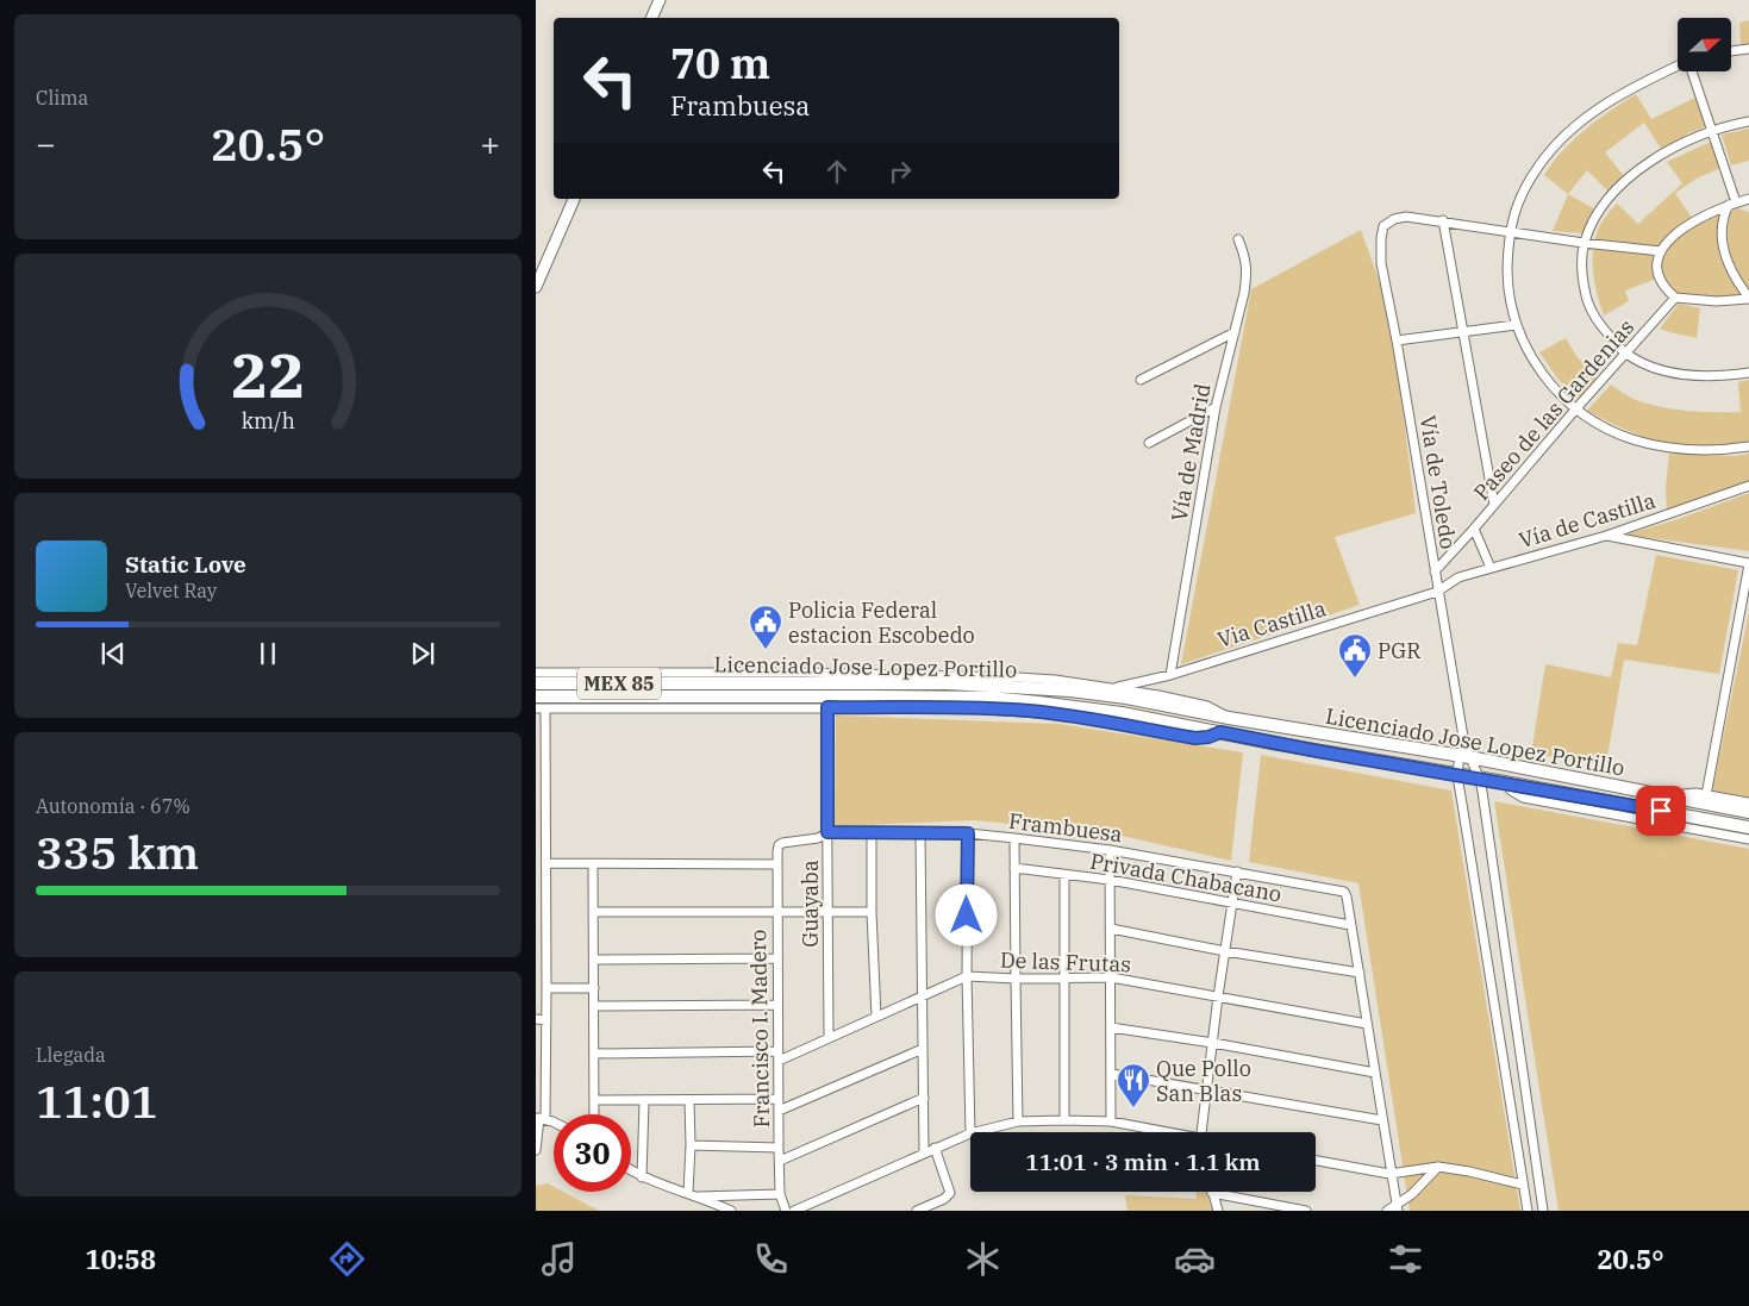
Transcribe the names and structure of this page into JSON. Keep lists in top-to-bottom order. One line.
{"streets":{"highway":["Licenciado Jose Lopez Portillo","MEX 85"],"street":["Paseo de las Gardenias","Vía de Madrid","Vía de Toledo","Vía de Castilla","Via Castilla","Frambuesa","Privada Chabacano","Guayaba","De las Frutas","Francisco I. Madero"]},"crossings":[["Paseo de las Gardenias","Vía de Toledo"],["Vía de Madrid","Via Castilla"],["Vía de Toledo","Vía de Castilla"],["Vía de Toledo","Via Castilla"],["Vía de Toledo","Licenciado Jose Lopez Portillo"],["Vía de Castilla","Via Castilla"],["Via Castilla","Licenciado Jose Lopez Portillo"],["Licenciado Jose Lopez Portillo","Guayaba"],["Frambuesa","Privada Chabacano"],["Frambuesa","Guayaba"],["Frambuesa","Francisco I. Madero"],["Guayaba","De las Frutas"],["De las Frutas","Francisco I. Madero"]],"places":{"public building":["Policia Federal estacion Escobedo","PGR"],"restaurant":["Que Pollo San Blas"]},"north":"right","page":{"tile":["Clima",["Autonomía · 67%","335 km"],["Llegada","11:01"]],"turn":["70 m","Frambuesa"],"heat":["−","20.5°","+"],"song":["Static Love","Velvet Ray"],"limit":"30","trip":"11:01 · 3 min · 1.1 km","tabs":["10:58","20.5°"],"gauge":["22","km/h"]}}
